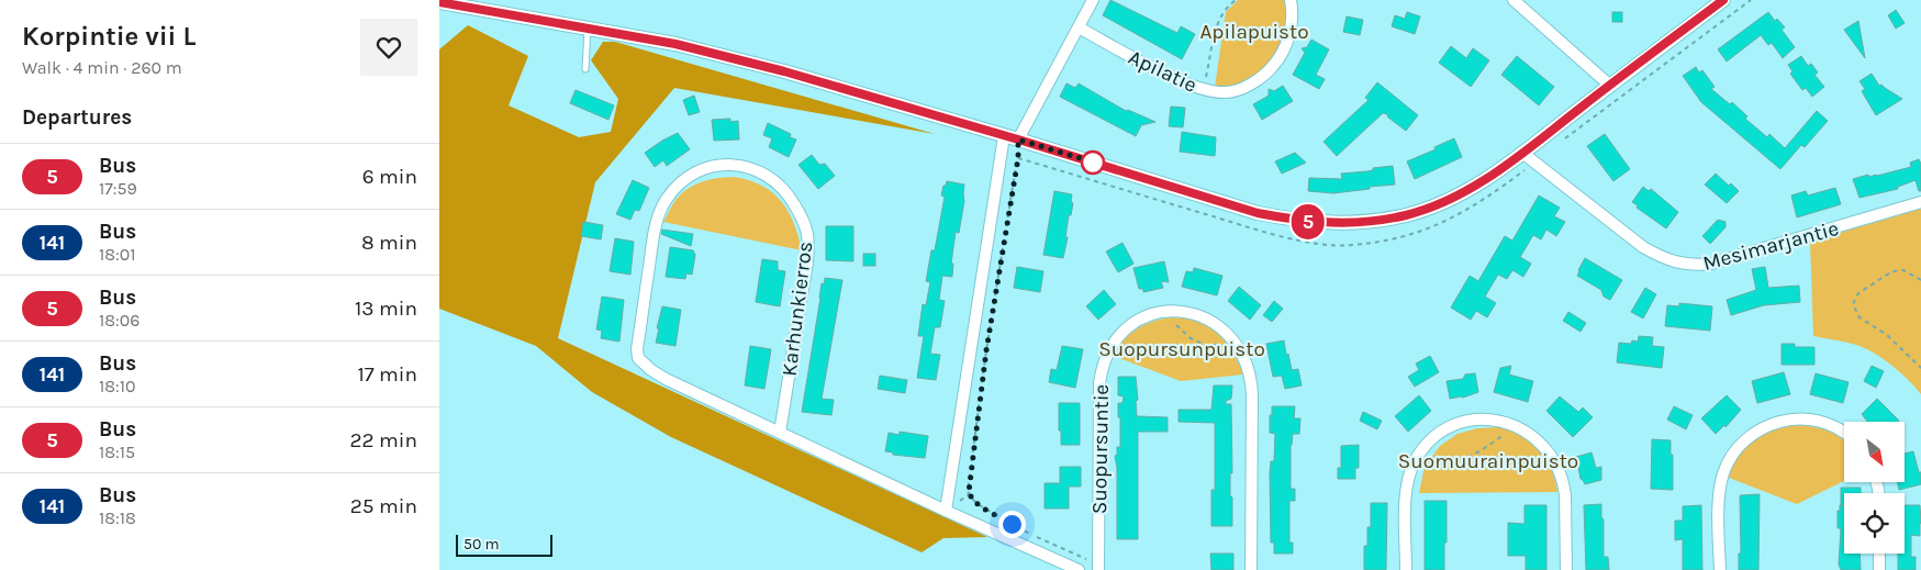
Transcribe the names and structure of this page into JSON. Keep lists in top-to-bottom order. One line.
{"streets":{"street":["Apilatie","Mesimarjantie","Karhunkierros","Suopursuntie"]},"parks":["Apilapuisto","Suopursunpuisto","Suomuurainpuisto"],"lines":["bus line 5"],"scale_bar":"50 m","north":"bottom right","page":{"heading":[["Korpintie vii L","Walk · 4 min · 260 m"],"Departures"],"on_map":"5","list":[{"mark":"5","name":"Bus","note":"17:59","value":"6 min"},{"mark":"141","name":"Bus","note":"18:01","value":"8 min"},{"mark":"5","name":"Bus","note":"18:06","value":"13 min"},{"mark":"141","name":"Bus","note":"18:10","value":"17 min"},{"mark":"5","name":"Bus","note":"18:15","value":"22 min"},{"mark":"141","name":"Bus","note":"18:18","value":"25 min"}],"scale":"50 m"}}
